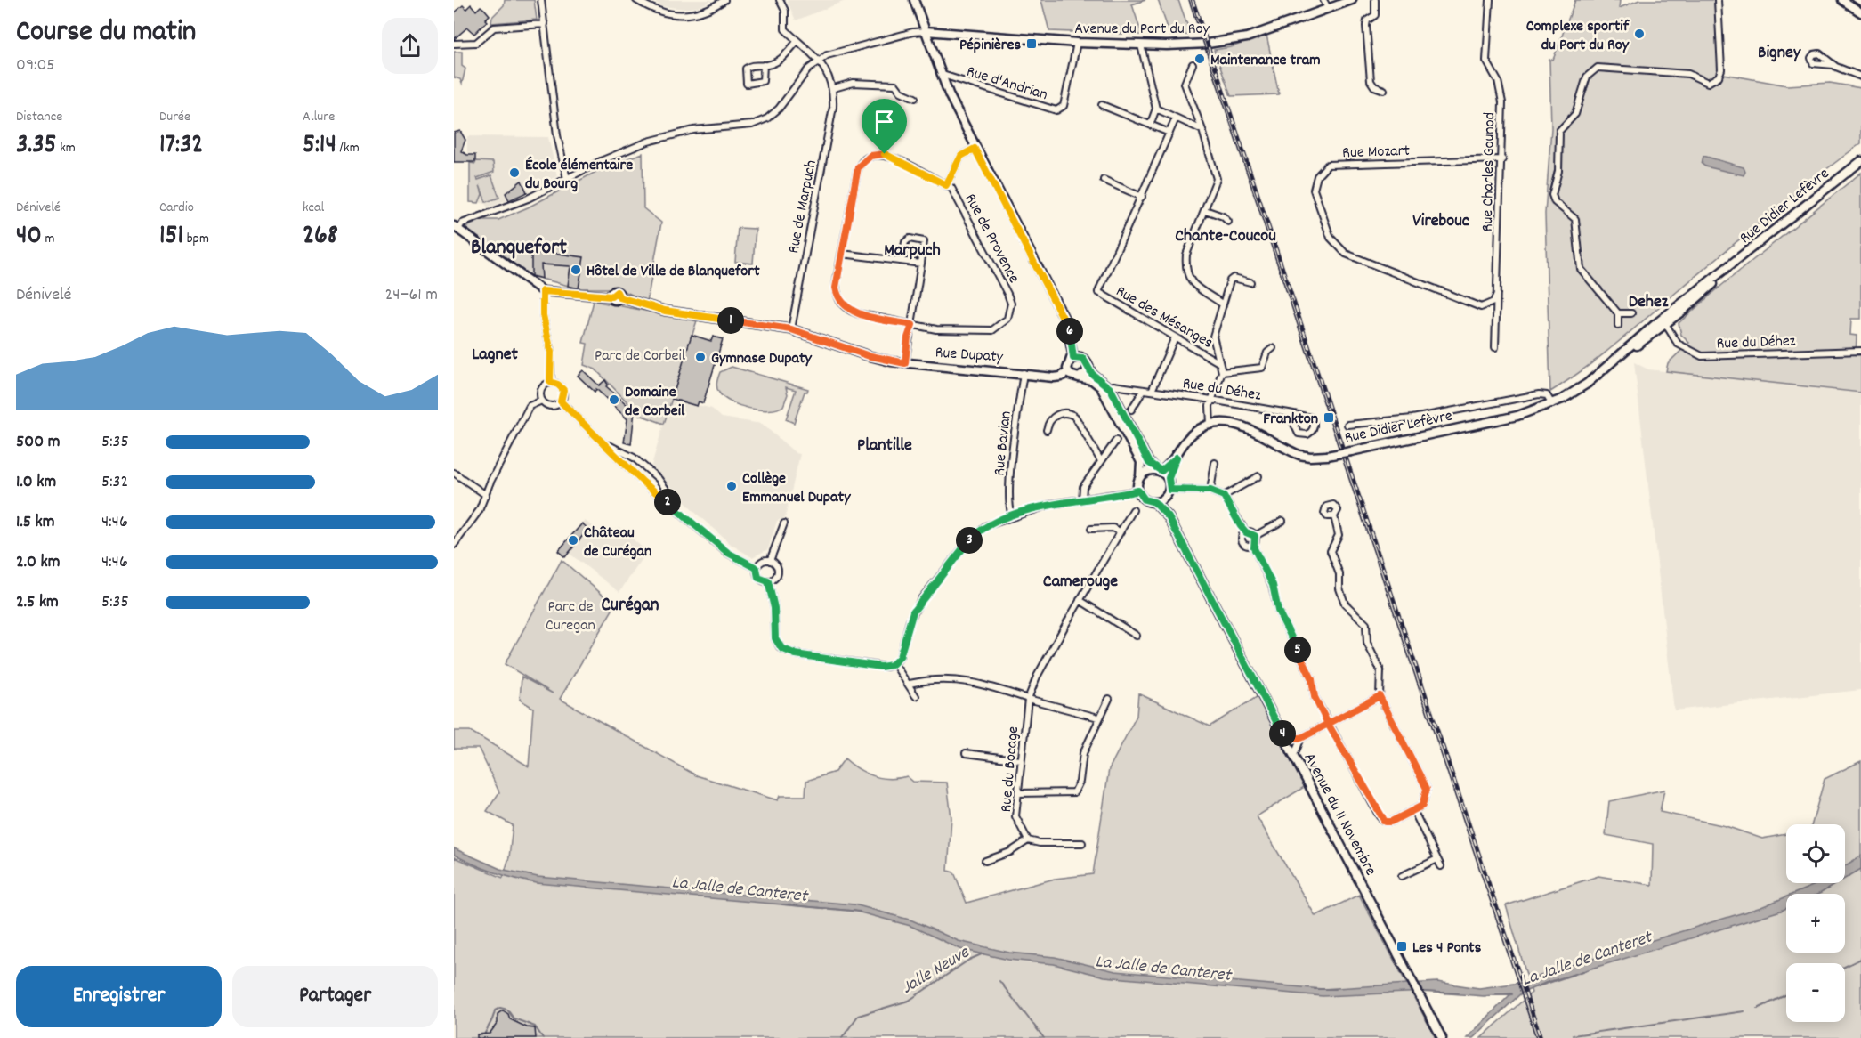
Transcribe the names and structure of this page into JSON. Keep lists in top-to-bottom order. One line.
{"streets":{"main road":["Avenue du Port du Roy","Rue Didier Lefèvre","Rue Dupaty","Avenue du 11 Novembre"],"street":["Rue d'Andrian","Rue Mozart","Rue Charles Gounod","Rue de Marpuch","Rue de Provence","Rue des Mésanges","Rue du Déhez","Rue Bavian","Rue du Bocage"]},"crossings":[["Avenue du Port du Roy","Rue d'Andrian"],["Rue Mozart","Rue Charles Gounod"],["Rue Didier Lefèvre","Rue du Déhez"],["Rue Didier Lefèvre","Avenue du 11 Novembre"],["Rue de Marpuch","Rue Dupaty"],["Rue des Mésanges","Rue du Déhez"],["Rue Dupaty","Rue Bavian"]],"districts":["Bigney","Virebouc","Chante-Coucou","Blanquefort","Marpuch","Dehez","Lagnet","Plantille","Camerouge","Curégan"],"water":["La Jalle de Canteret","Jalle Neuve"],"parks":["Parc de Corbeil","Parc de Curegan"],"places":{"other":["Complexe sportif du Port du Roy","Maintenance tram","École élémentaire du Bourg","Hôtel de Ville de Blanquefort","Gymnase Dupaty","Domaine de Corbeil","Collège Emmanuel Dupaty","Château de Curégan"],"transit":["Pépinières","Frankton","Les 4 Ponts"]},"page":{"heading":["Course du matin","09:05"],"stats":[["Distance","3.35 km"],["Durée","17:32"],["Allure","5:14 /km"],["Dénivelé","40 m"],["Cardio","151 bpm"],["kcal","268"]],"chart":["Dénivelé","24–61 m"],"pins":["1","6","2","3","5","4"],"list":[{"name":"500 m","note":"5:35"},{"name":"1.0 km","note":"5:32"},{"name":"1.5 km","note":"4:46"},{"name":"2.0 km","note":"4:46"},{"name":"2.5 km","note":"5:35"}],"map_buttons":["+","−"],"buttons":["Enregistrer","Partager"]}}
